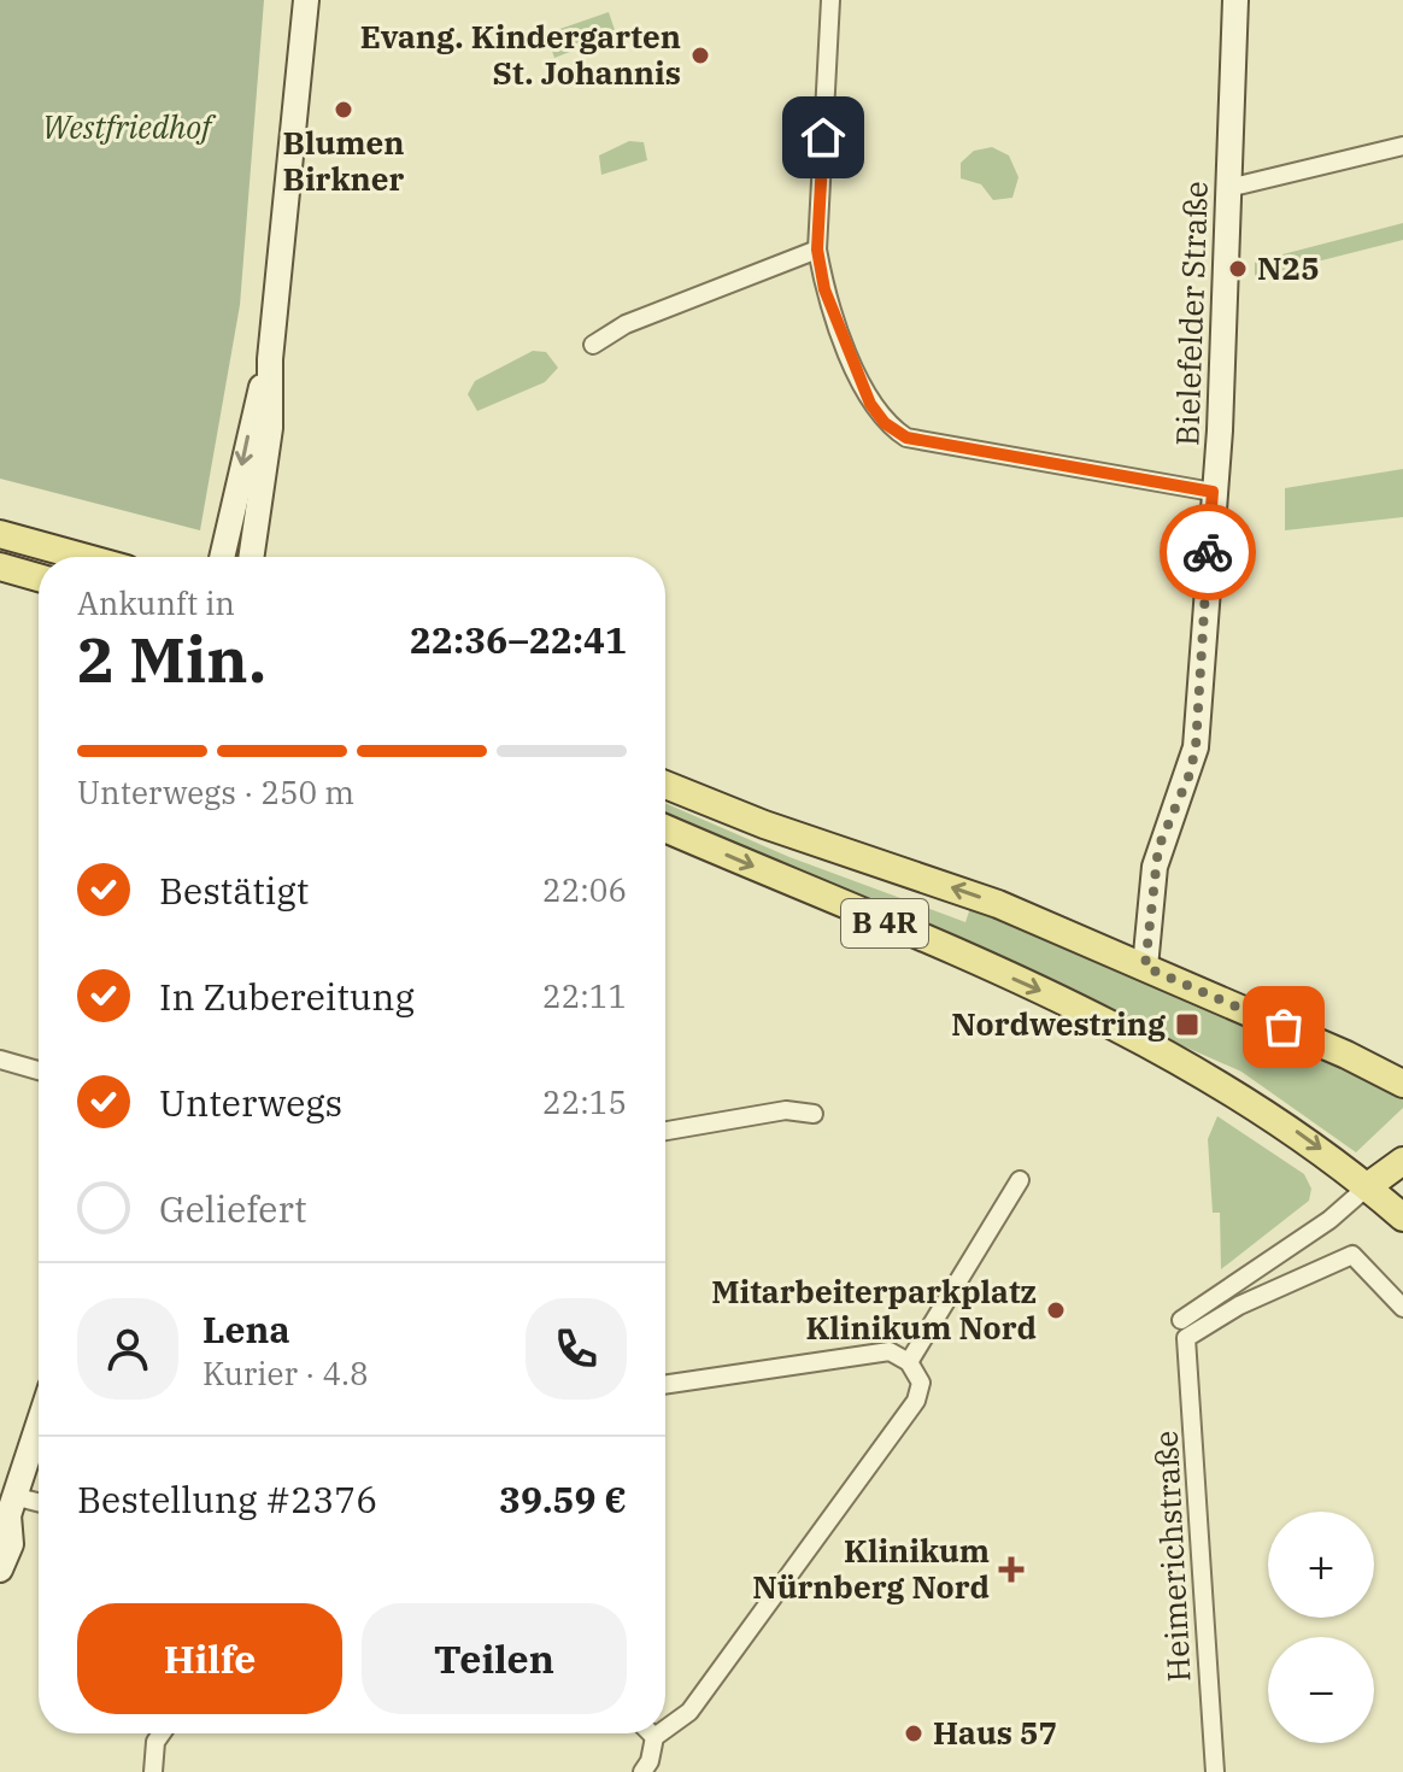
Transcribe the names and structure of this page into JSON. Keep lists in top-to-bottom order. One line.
{"streets":{"main road":["B 4R"],"street":["Bielefelder Straße","Heimerichstraße"]},"crossings":[["Bielefelder Straße","B 4R"]],"parks":["Westfriedhof"],"places":{"other":["Evang. Kindergarten St. Johannis","Blumen Birkner","N25","Mitarbeiterparkplatz Klinikum Nord","Haus 57"],"transit":["Nordwestring"],"health":["Klinikum Nürnberg Nord"]},"page":{"heading":["2 Min.","Ankunft in","22:36–22:41"],"panel":["Lena","Kurier · 4.8","Bestellung #2376","39.59 €"],"bar":"Unterwegs · 250 m","list":[["Bestätigt","22:06"],["In Zubereitung","22:11"],["Unterwegs","22:15"],"Geliefert"],"map_buttons":["+","−"],"buttons":["Hilfe","Teilen"]}}
